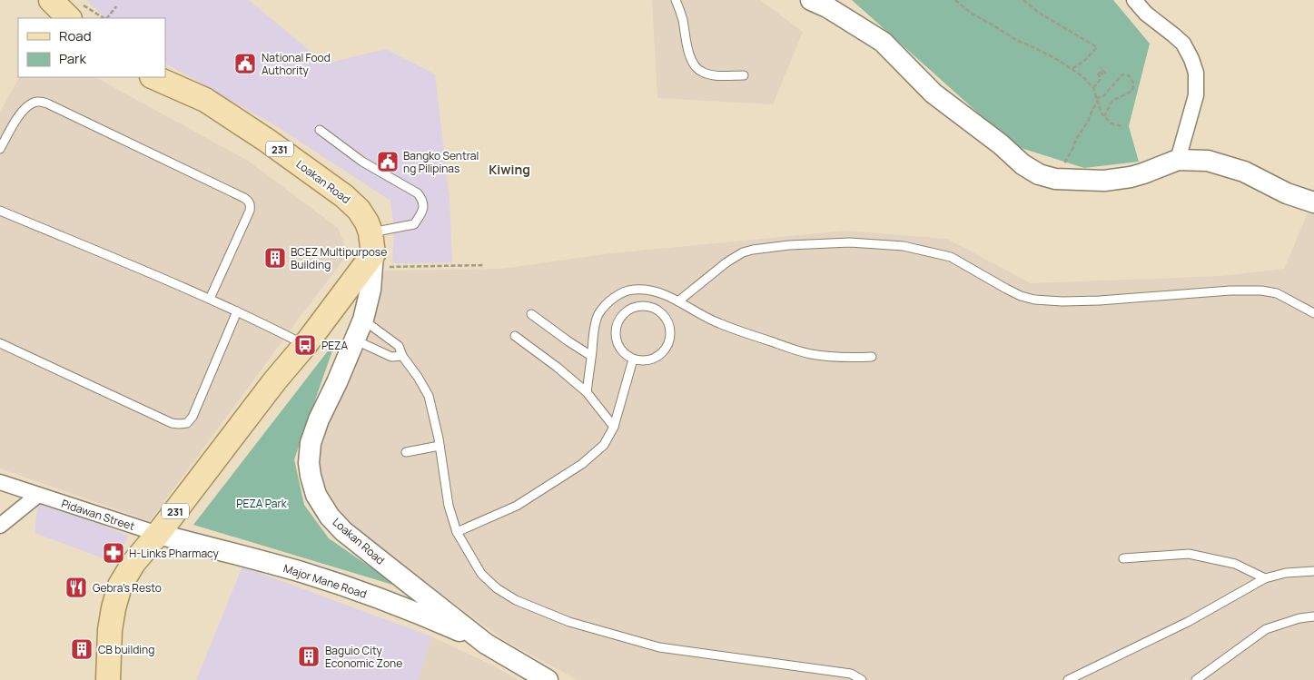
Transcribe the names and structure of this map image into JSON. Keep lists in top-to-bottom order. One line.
{"streets":{"main road":["231","Loakan Road","Major Mane Road"],"street":["Pidawan Street"]},"crossings":[["231","Loakan Road"],["231","Pidawan Street"],["231","Major Mane Road"],["Loakan Road","Major Mane Road"],["Pidawan Street","Major Mane Road"]],"districts":["Kiwing"],"parks":["PEZA Park"],"places":{"public building":["National Food Authority","Bangko Sentral ng Pilipinas"],"building":["BCEZ Multipurpose Building","CB building","Baguio City Economic Zone"],"bus stop":["PEZA"],"pharmacy":["H-Links Pharmacy"],"restaurant":["Gebra's Resto"]},"legend":["Road","Park"]}
